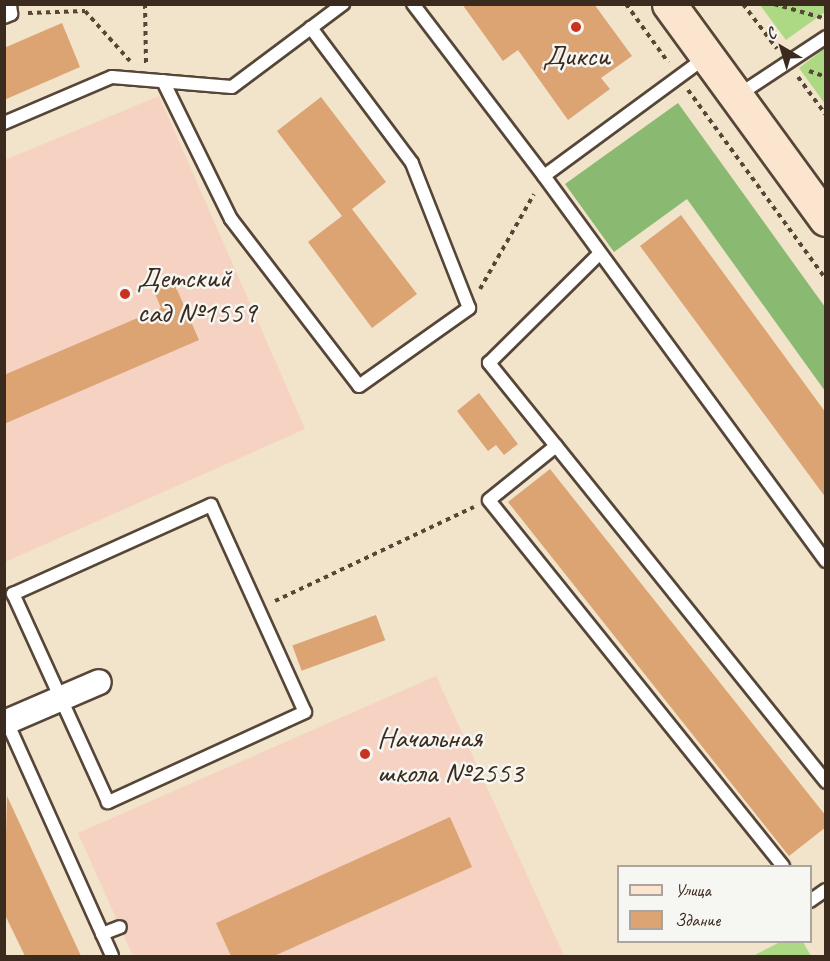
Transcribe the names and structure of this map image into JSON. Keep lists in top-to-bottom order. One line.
{"places":["Дикси","Детский сад №1559","Начальная школа №2553"],"legend":["Улица","Здание"],"north":"top left"}
